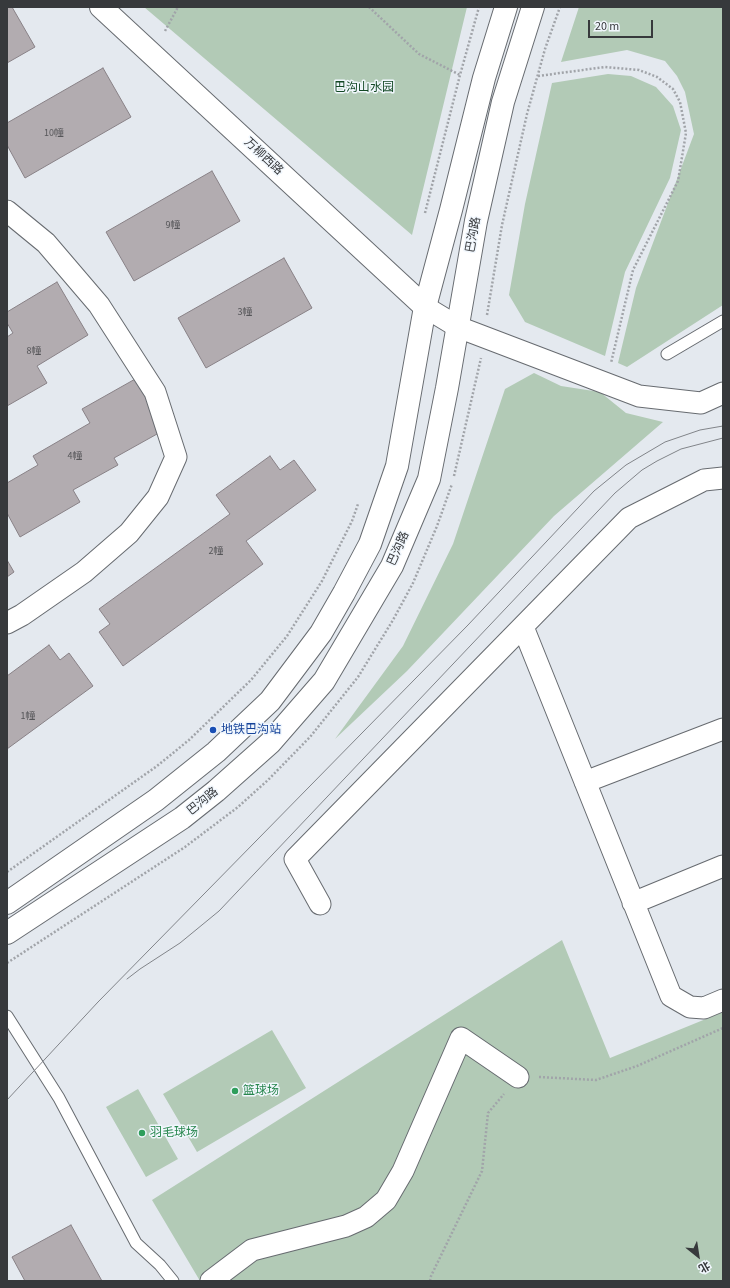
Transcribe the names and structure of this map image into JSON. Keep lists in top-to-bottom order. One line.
{"streets":{"main road":["万柳西路","巴沟路"]},"parks":["巴沟山水园"],"places":["地铁巴沟站","篮球场","羽毛球场"],"house_numbers":["10幢","9幢","3幢","8幢","4幢","2幢","1幢"],"scale_bar":"20 m","north":"bottom right"}
